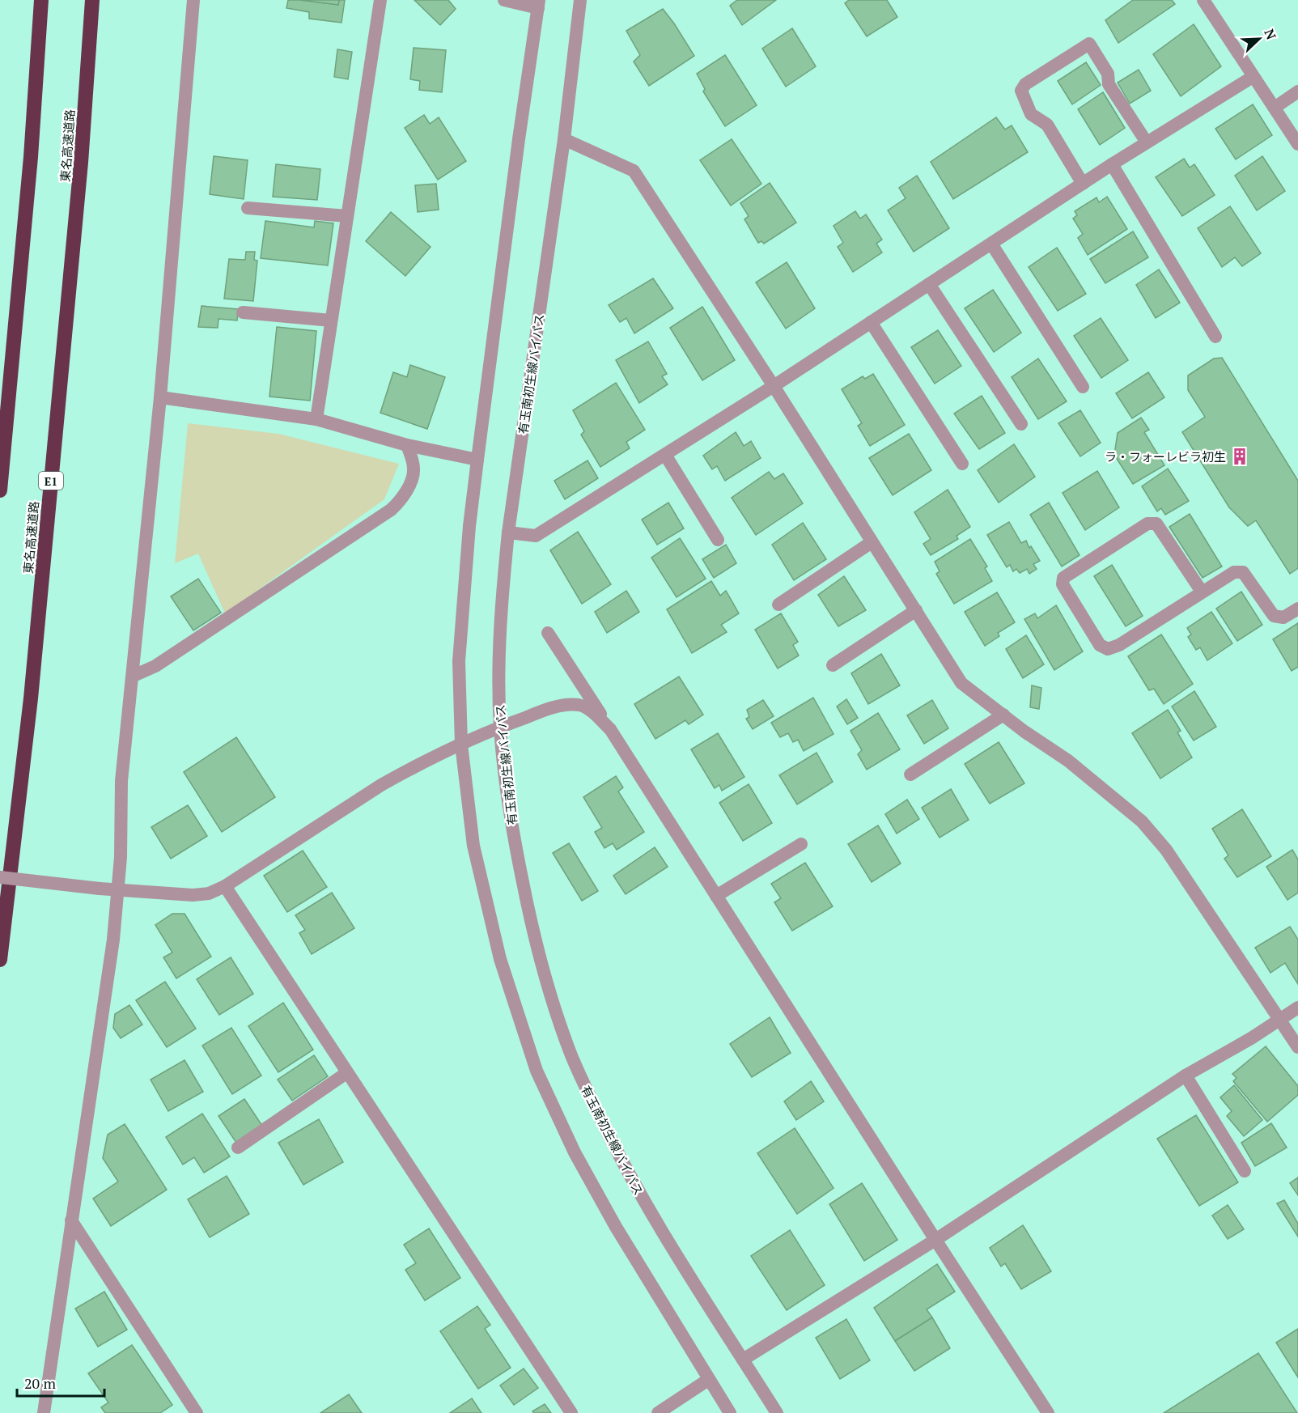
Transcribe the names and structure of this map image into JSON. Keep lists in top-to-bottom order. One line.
{"streets":{"highway":["東名高速道路","E1"],"street":["有玉南初生線バイパス"]},"places":{"building":["ラ・フォーレビラ初生"]},"scale_bar":"20 m","north":"top right"}
